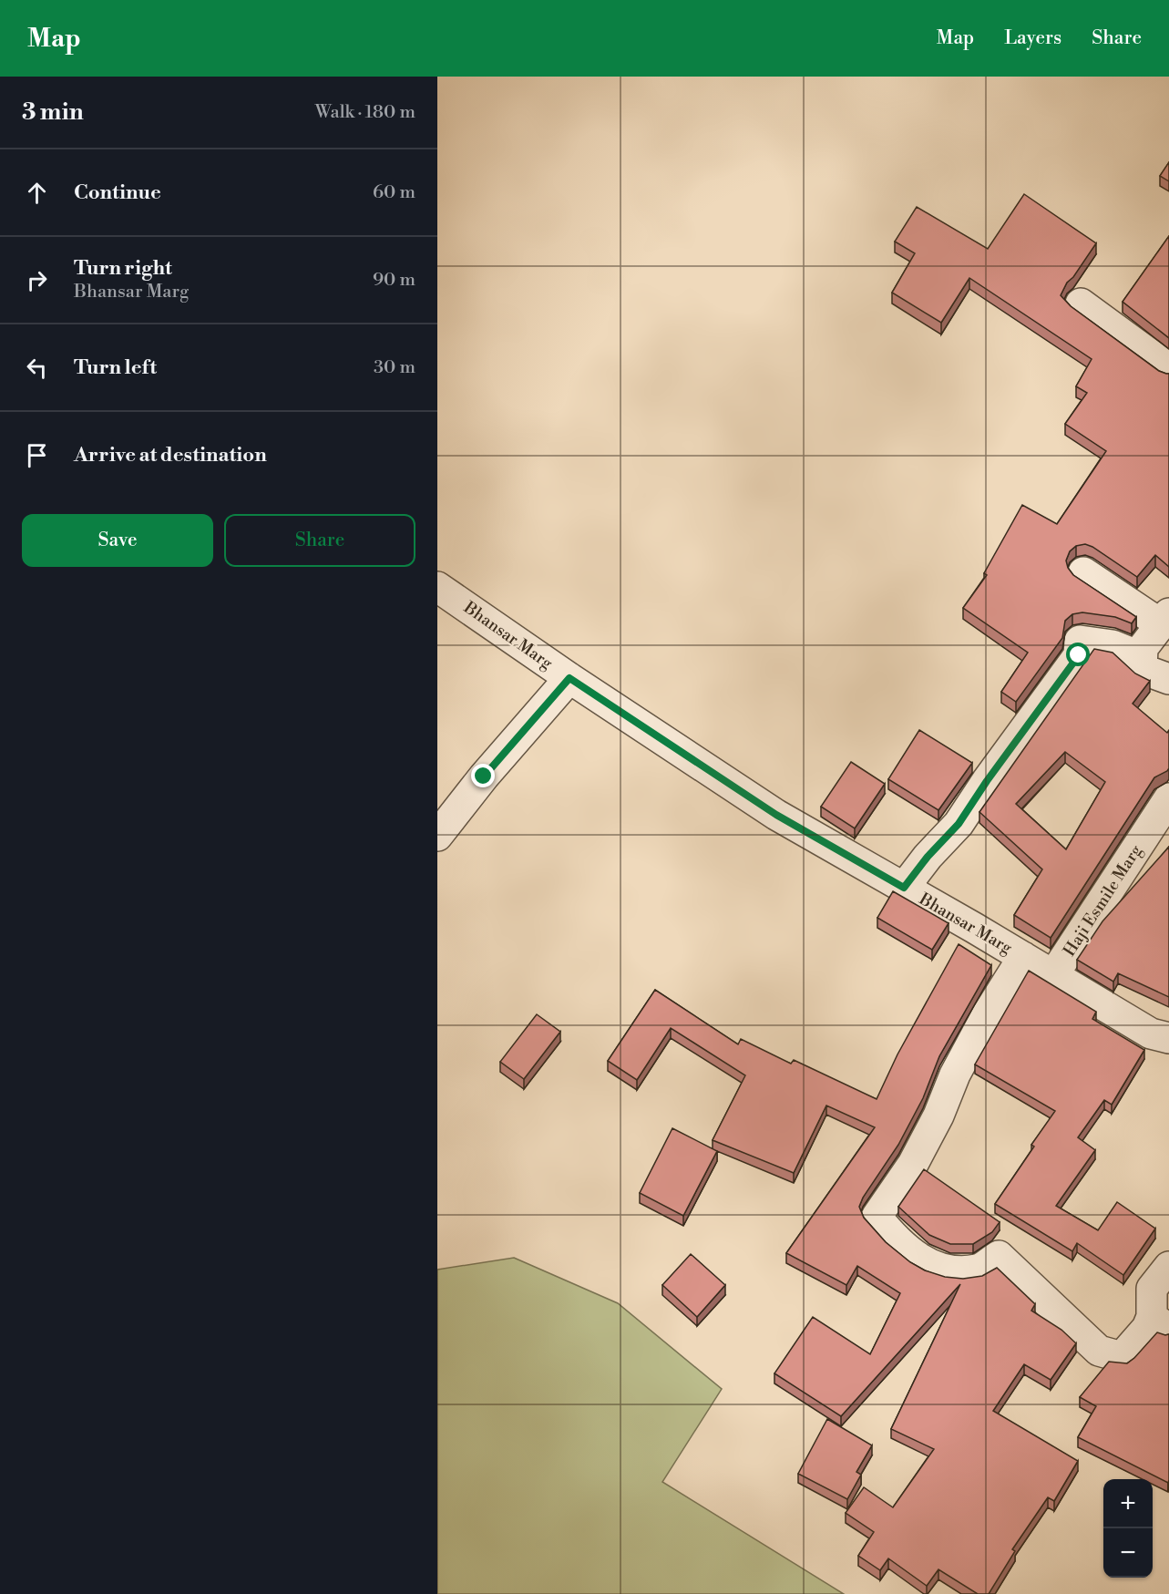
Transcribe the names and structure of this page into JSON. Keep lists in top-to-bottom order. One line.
{"streets":{"street":["Bhansar Marg","Haji Esmile Marg"]},"crossings":[["Bhansar Marg","Haji Esmile Marg"]],"page":{"header":"Map","nav":["Map","Layers","Share"],"heading":["3 min","Walk · 180 m"],"list":[["Continue","60 m"],["Turn right","Bhansar Marg","90 m"],["Turn left","30 m"],"Arrive at destination"],"buttons":["Save","Share"],"map_buttons":["+","−"]}}
